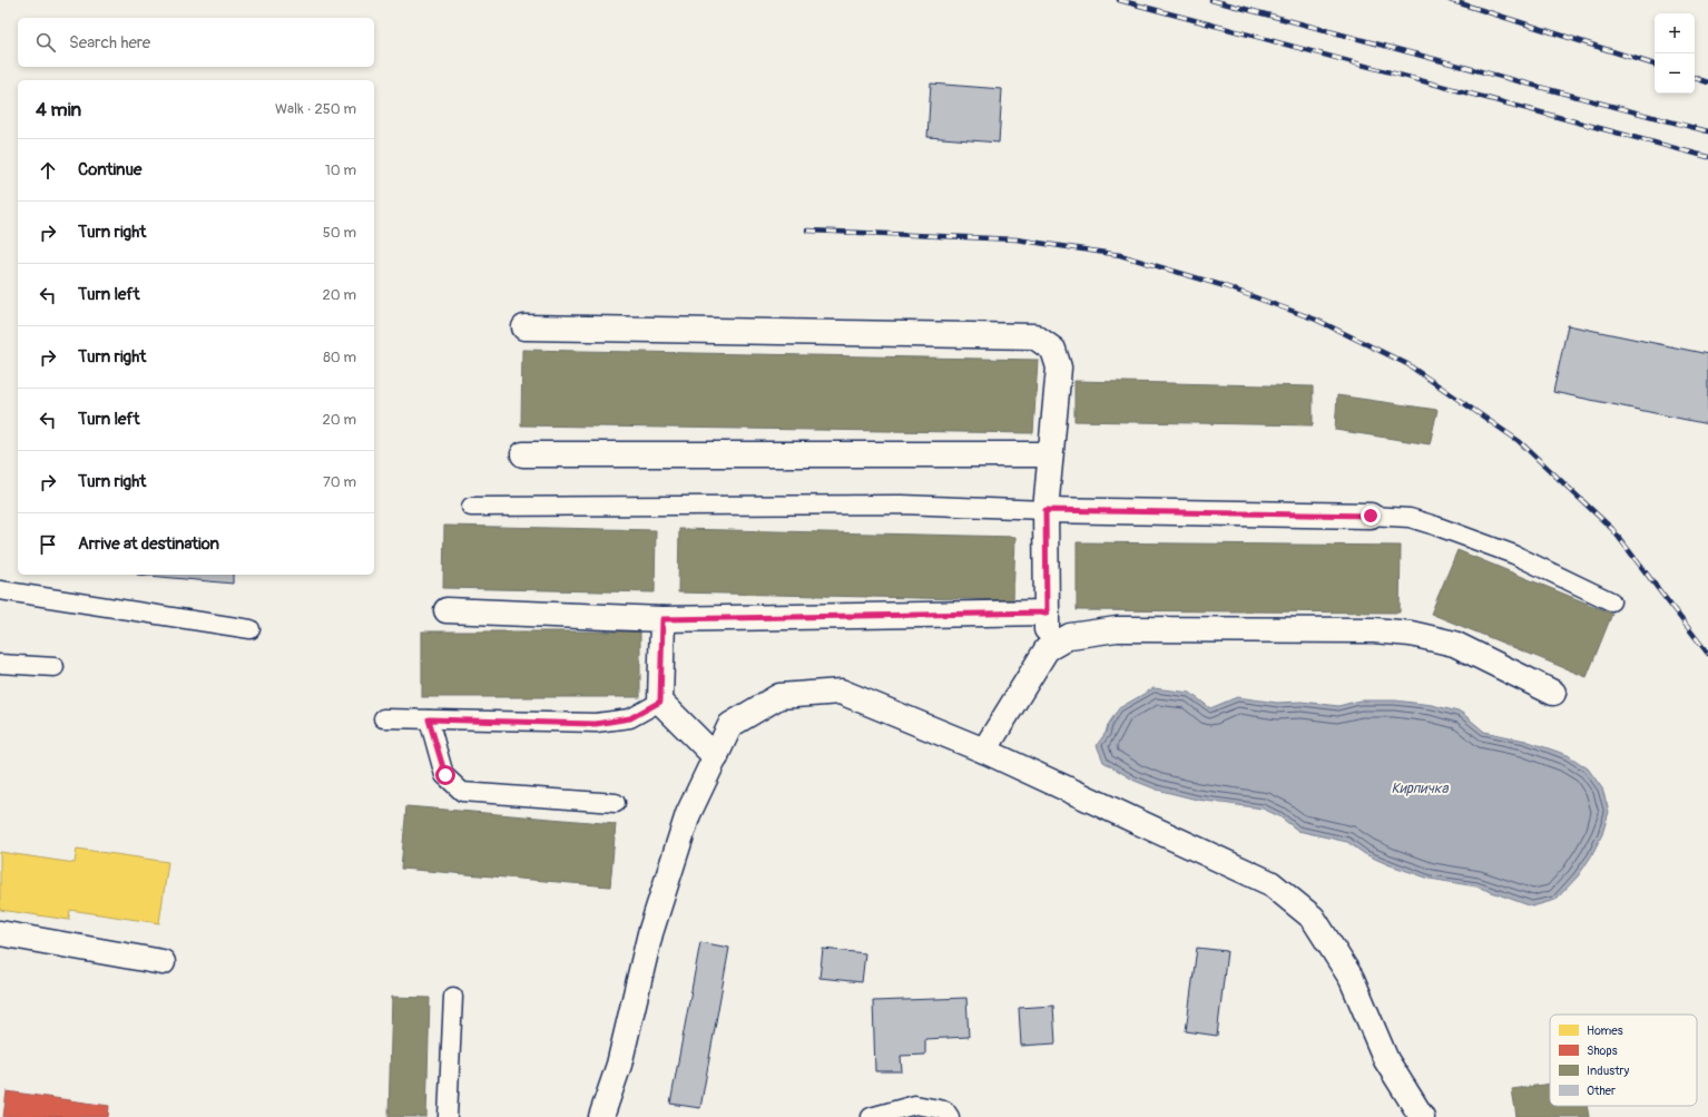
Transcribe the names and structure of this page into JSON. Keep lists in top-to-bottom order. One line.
{"water":["Кирпичка"],"legend":["Homes","Shops","Industry","Other"],"page":{"map_buttons":["+","−"],"search":"Search here","heading":["4 min","Walk · 250 m"],"list":[["Continue","10 m"],["Turn right","50 m"],["Turn left","20 m"],["Turn right","80 m"],["Turn left","20 m"],["Turn right","70 m"],"Arrive at destination"]}}
